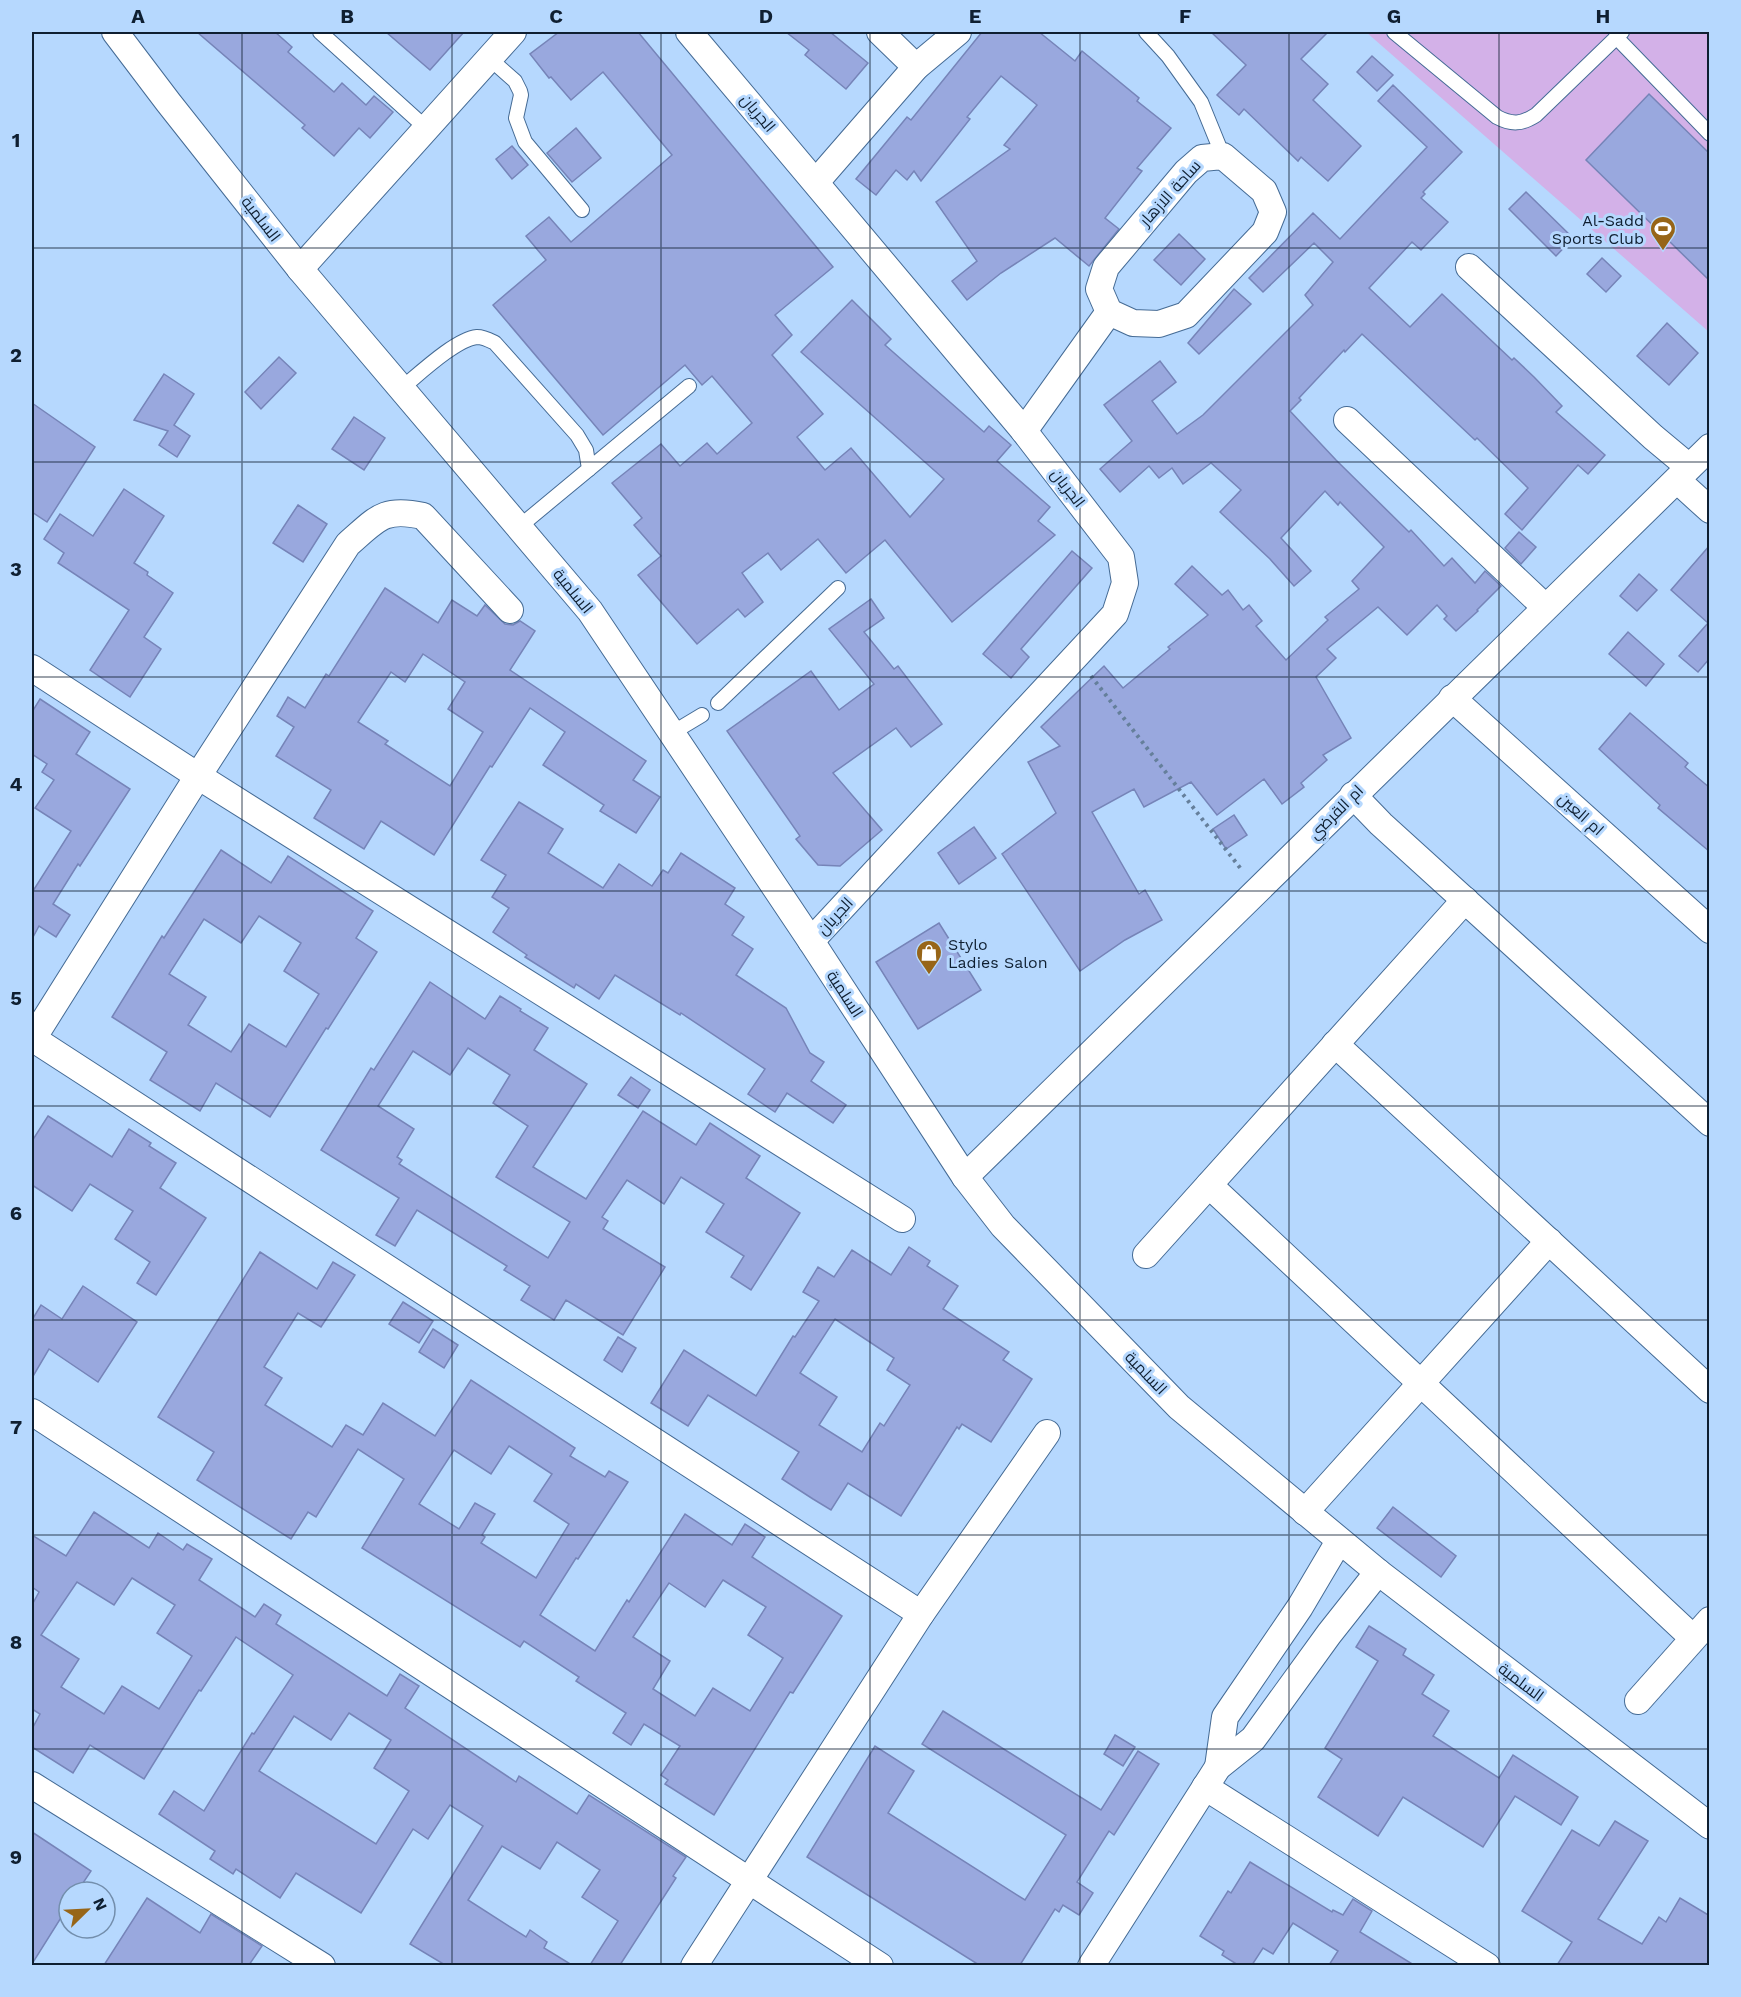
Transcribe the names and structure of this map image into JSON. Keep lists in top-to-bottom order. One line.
{"streets":{"street":["الجريان","ساحة الازهار","السلمية","ام القرضي","ام العين"]},"crossings":[["الجريان","السلمية"],["السلمية","ام القرضي"],["ام القرضي","ام العين"]],"places":{"sports":["Al-Sadd Sports Club"],"shop":["Stylo Ladies Salon"]},"north":"top right","grid":{"columns":["A","B","C","D","E","F","G","H"],"rows":["1","2","3","4","5","6","7","8","9"]}}
